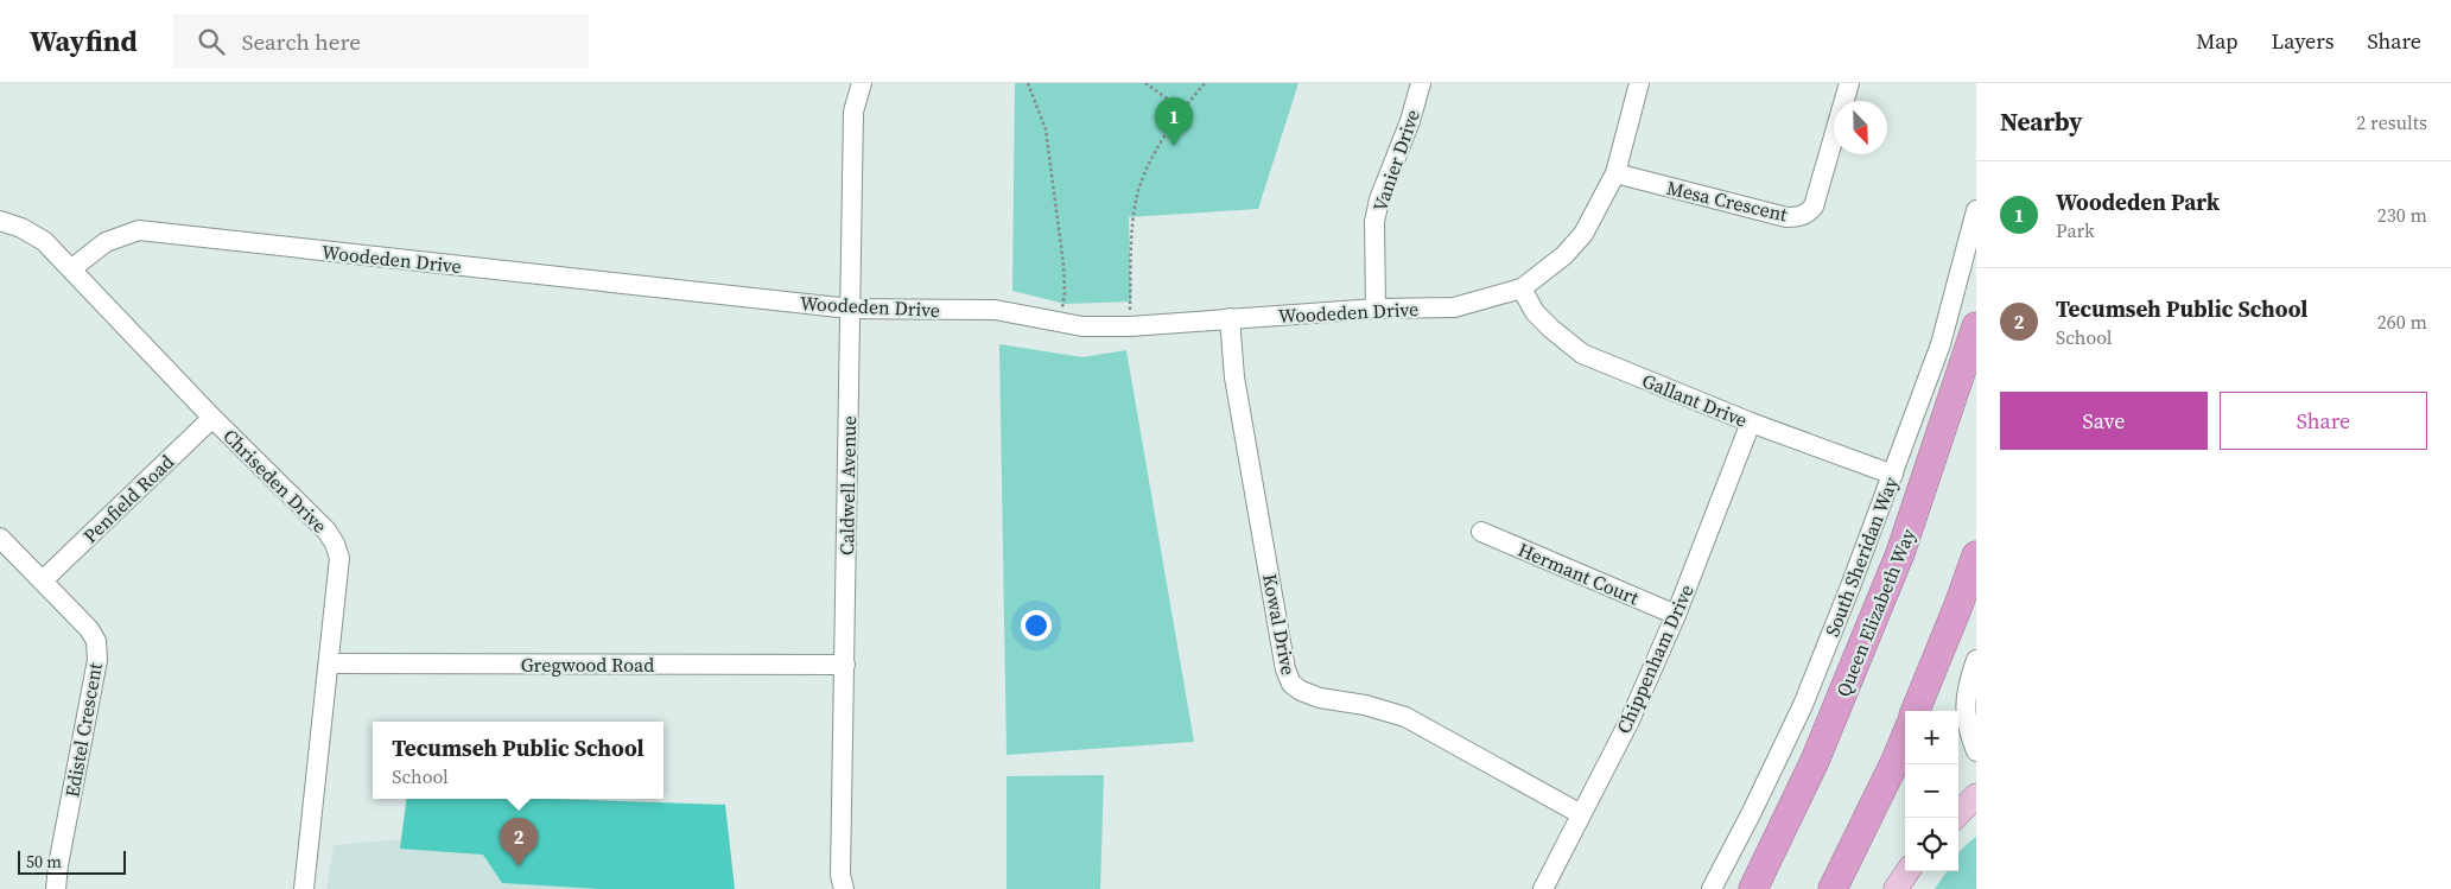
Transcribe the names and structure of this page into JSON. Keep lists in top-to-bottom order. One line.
{"streets":{"highway":["Queen Elizabeth Way"],"street":["Vanier Drive","Mesa Crescent","Woodeden Drive","Gallant Drive","Chriseden Drive","Caldwell Avenue","Penfield Road","South Sheridan Way","Hermant Court","Kowal Drive","Chippenham Drive","Gregwood Road","Edistel Crescent"]},"crossings":[["Vanier Drive","Woodeden Drive"],["Mesa Crescent","Woodeden Drive"],["Woodeden Drive","Gallant Drive"],["Woodeden Drive","Chriseden Drive"],["Woodeden Drive","Caldwell Avenue"],["Woodeden Drive","Kowal Drive"],["Gallant Drive","South Sheridan Way"],["Gallant Drive","Chippenham Drive"],["Chriseden Drive","Penfield Road"],["Chriseden Drive","Gregwood Road"],["Caldwell Avenue","Gregwood Road"],["Penfield Road","Edistel Crescent"],["Hermant Court","Chippenham Drive"],["Kowal Drive","Chippenham Drive"]],"scale_bar":"50 m","north":"bottom right","page":{"header":"Wayfind","search":"Search here","nav":["Map","Layers","Share"],"heading":["Nearby","2 results"],"pins":["1","2"],"list":[{"mark":"1","name":"Woodeden Park","note":"Park","value":"230 m"},{"mark":"2","name":"Tecumseh Public School","note":"School","value":"260 m"}],"buttons":["Save","Share"],"map_buttons":["+","−"],"popup":["Tecumseh Public School","School"],"scale":"50 m"}}
